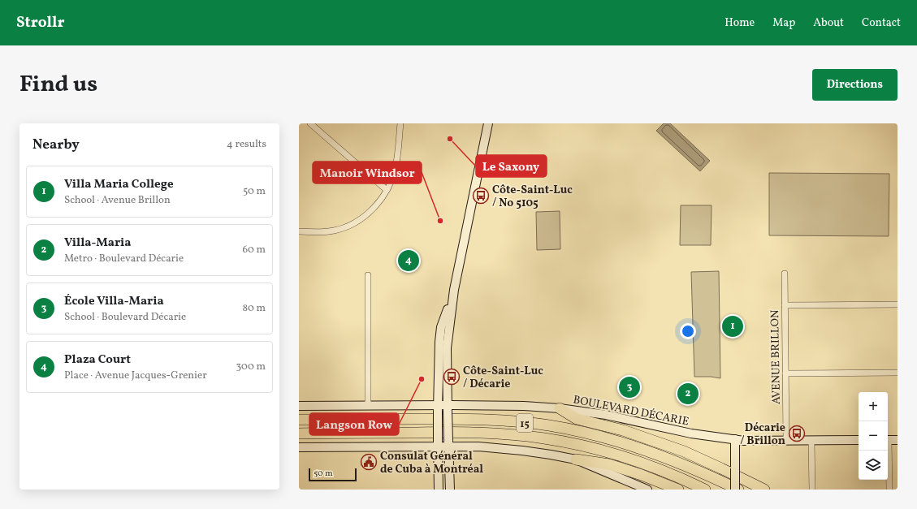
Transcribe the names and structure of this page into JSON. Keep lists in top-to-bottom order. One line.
{"streets":{"highway":["15"],"main road":["BOULEVARD DÉCARIE"],"street":["AVENUE BRILLON"]},"crossings":[["AVENUE BRILLON","BOULEVARD DÉCARIE"]],"places":{"other":["Le Saxony","Manoir Windsor","Langson Row"],"bus stop":["Côte-Saint-Luc / No 5105","Côte-Saint-Luc / Décarie","Décarie / Brillon"],"public building":["Consulat Général de Cuba à Montréal"]},"scale_bar":"50 m","page":{"header":"Strollr","nav":["Home","Map","About","Contact"],"title":"Find us","buttons":"Directions","heading":["Nearby","4 results"],"list":[{"mark":"1","name":"Villa Maria College","note":"School · Avenue Brillon","value":"50 m"},{"mark":"2","name":"Villa-Maria","note":"Metro · Boulevard Décarie","value":"60 m"},{"mark":"3","name":"École Villa-Maria","note":"School · Boulevard Décarie","value":"80 m"},{"mark":"4","name":"Plaza Court","note":"Place · Avenue Jacques-Grenier","value":"300 m"}],"pins":["4","1","3","2"],"map_buttons":["+","−"],"scale":"50 m"}}
